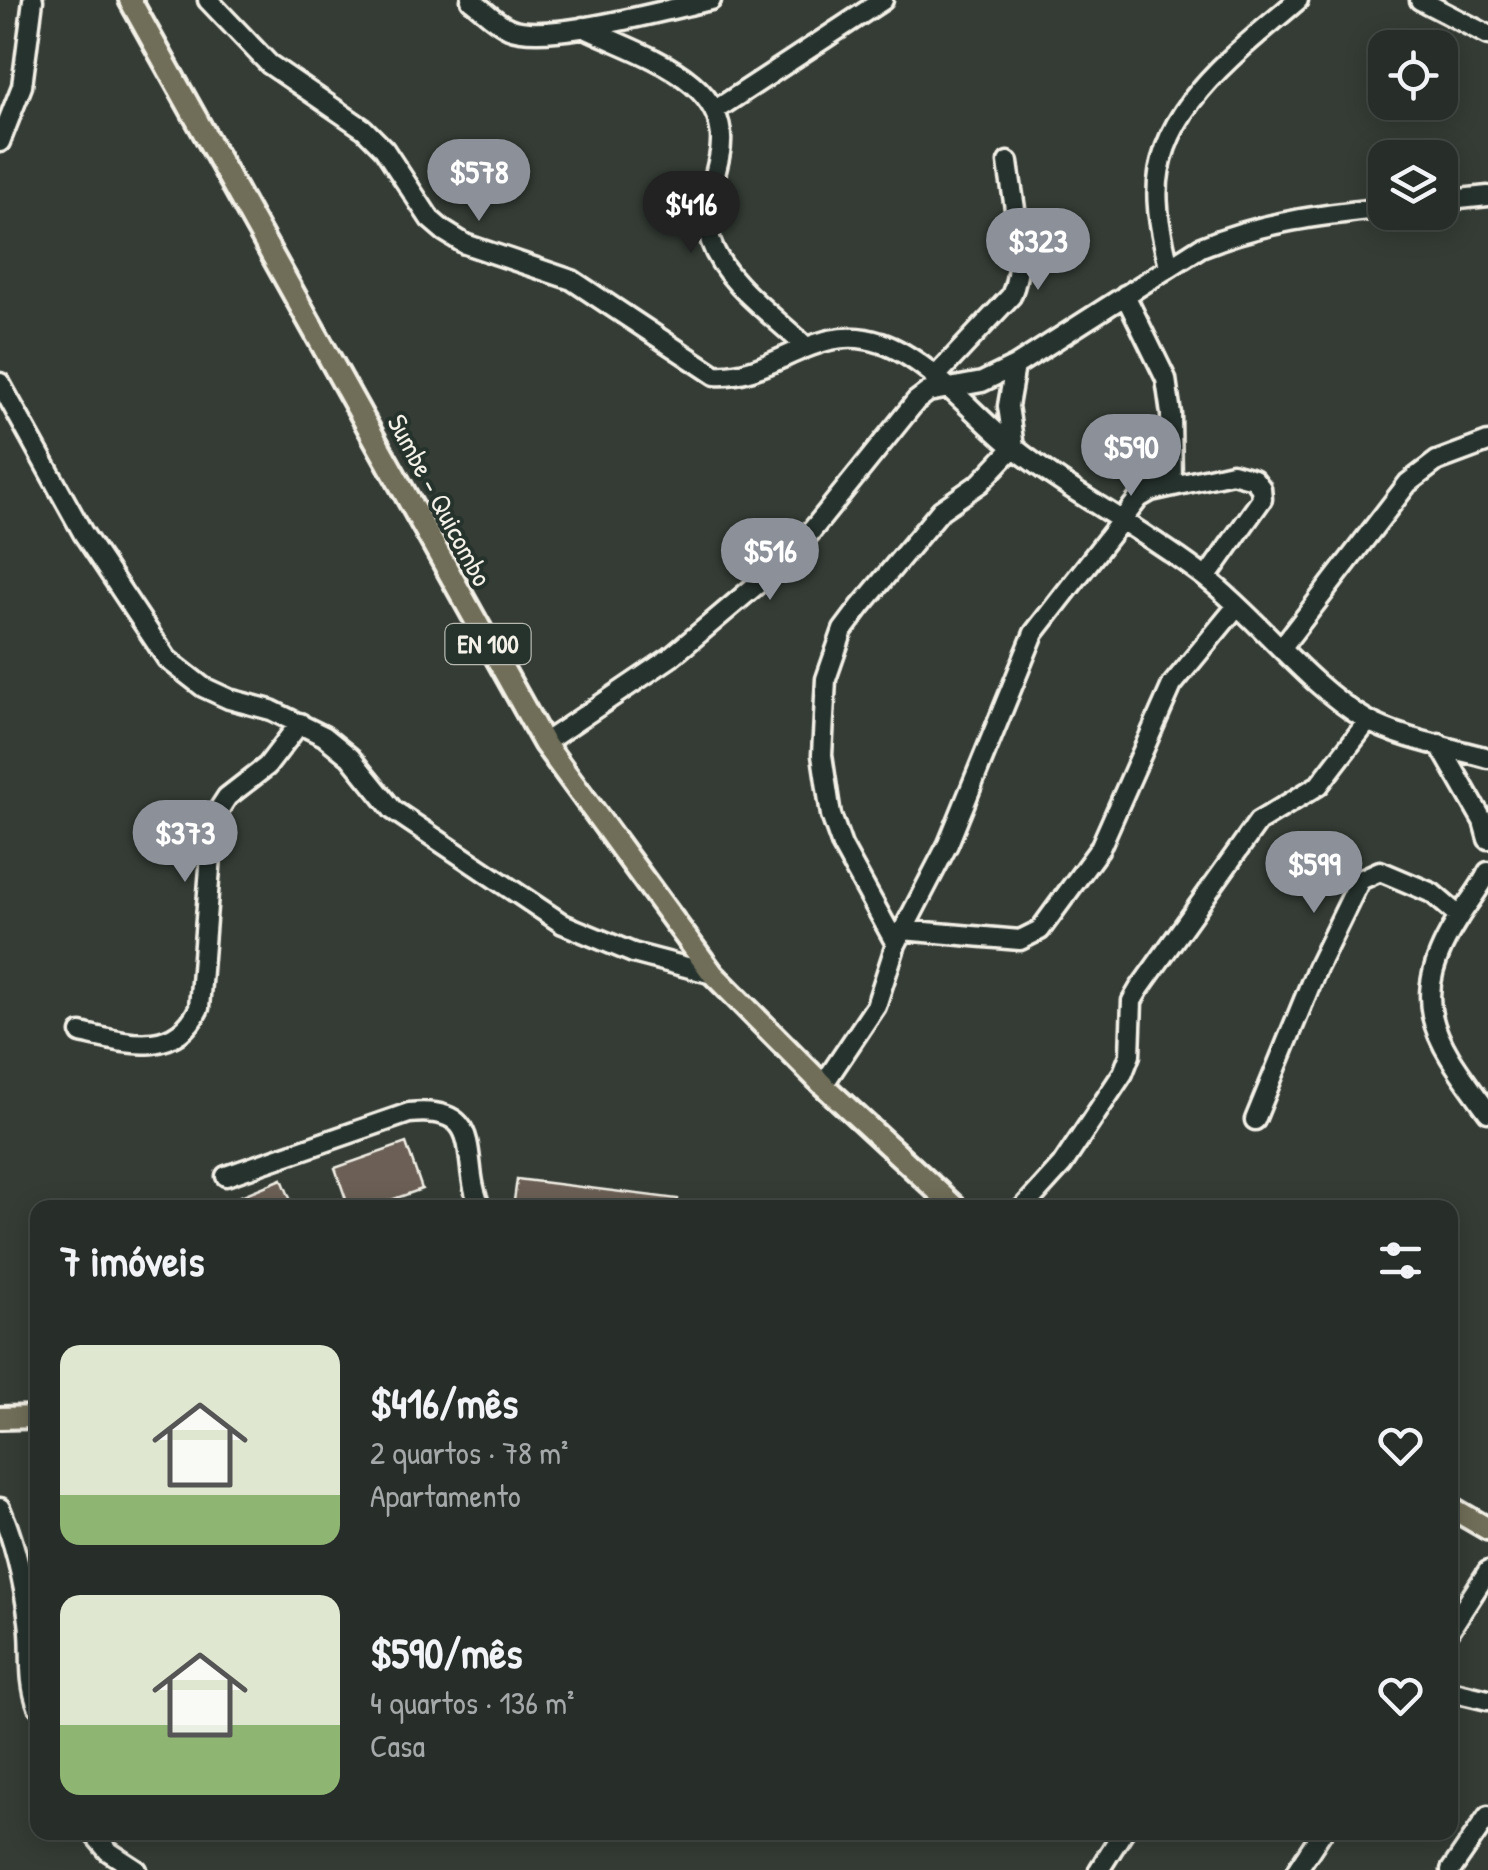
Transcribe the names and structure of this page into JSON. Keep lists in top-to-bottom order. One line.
{"streets":{"main road":["Sumbe - Quicombo","EN 100"]},"page":{"price":["$578","$416","$323","$590","$516","$373","$599"],"heading":"7 imóveis","list":[{"name":"$416/mês","note":"2 quartos · 78 m² · Apartamento"},{"name":"$590/mês","note":"4 quartos · 136 m² · Casa"}]}}
